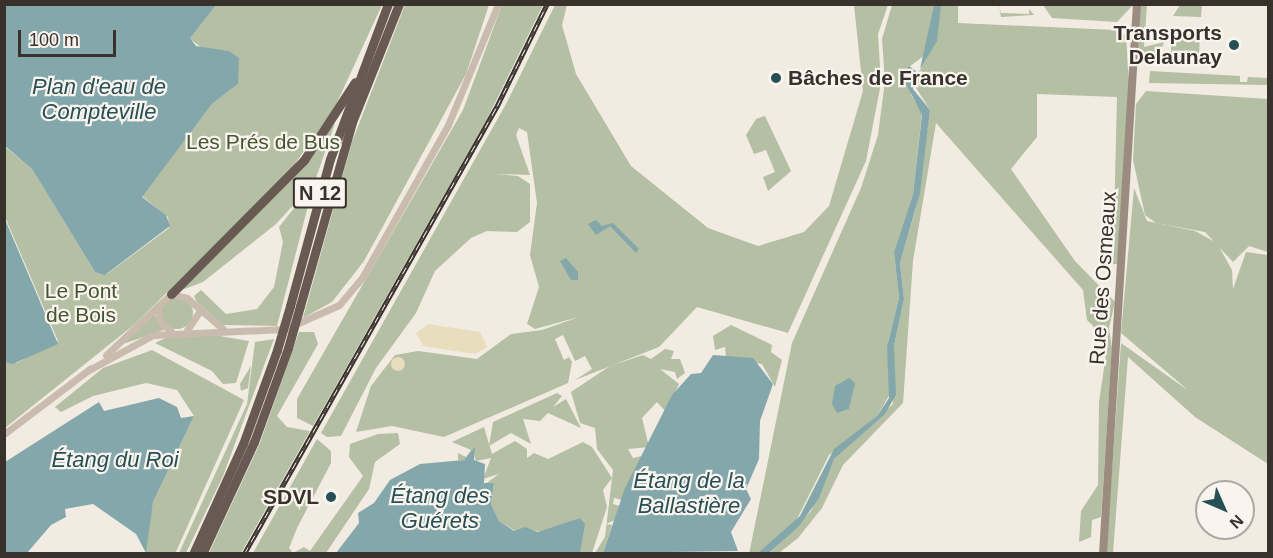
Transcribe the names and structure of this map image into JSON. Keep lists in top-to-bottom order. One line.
{"streets":{"highway":["N 12"],"main road":["Rue des Osmeaux"]},"water":["Plan d'eau de Compteville","Étang du Roi","Étang de la Ballastière","Étang des Guérets"],"parks":["Les Prés de Bus","Le Pont de Bois"],"places":["Transports Delaunay","Bâches de France","SDVL"],"scale_bar":"100 m","north":"bottom right"}
